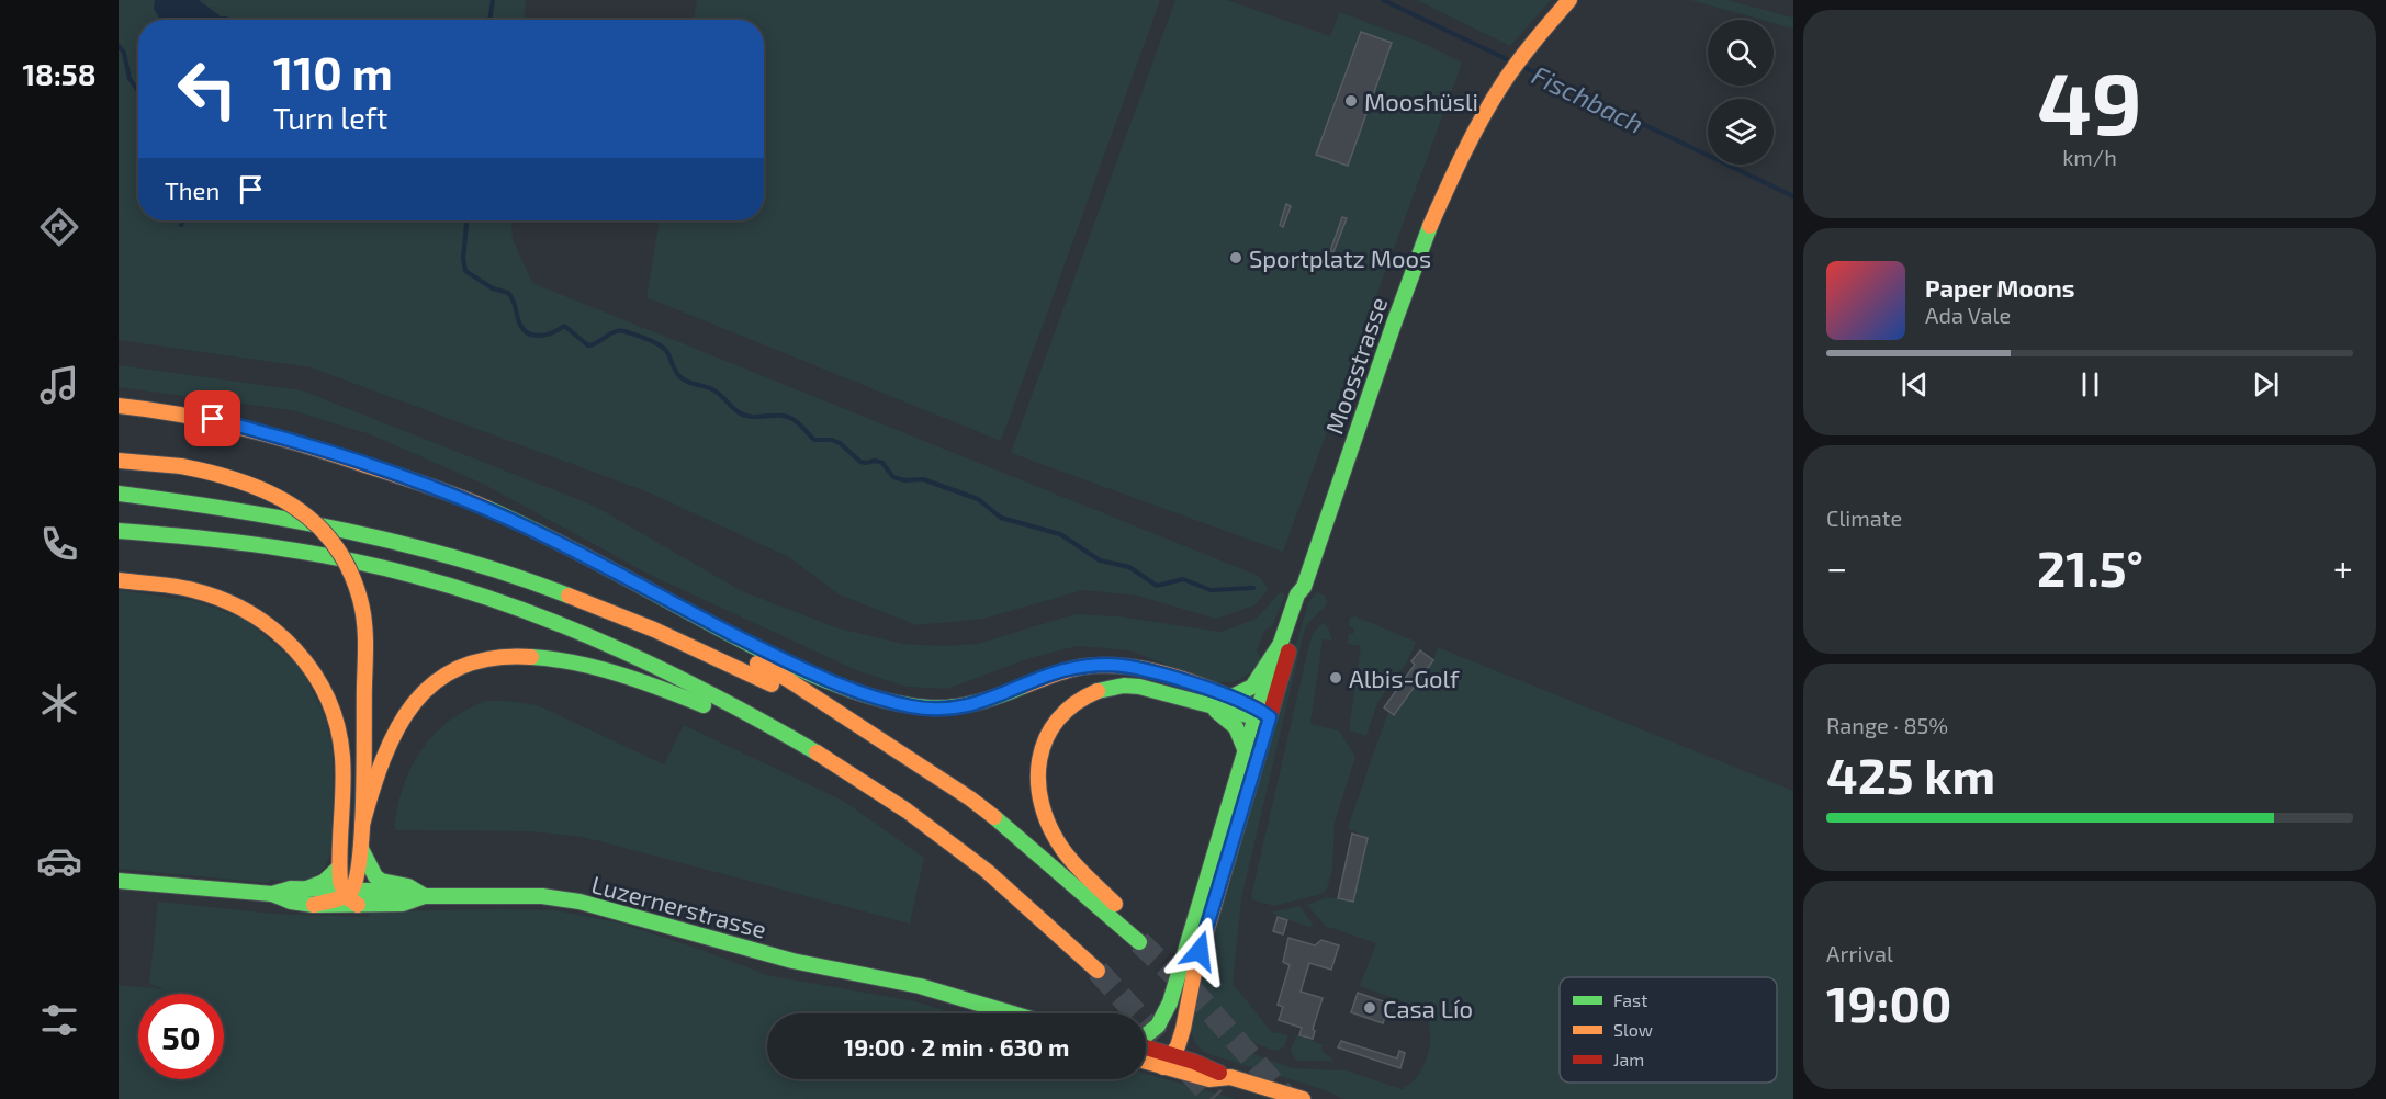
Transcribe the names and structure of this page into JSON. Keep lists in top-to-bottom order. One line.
{"streets":{"main road":["Moosstrasse","Luzernerstrasse"]},"water":["Fischbach"],"places":["Mooshüsli","Sportplatz Moos","Albis-Golf","Casa Lío"],"legend":["Fast","Slow","Jam"],"page":{"tabs":"18:58","tile":[["49","km/h"],"Climate",["Range · 85%","425 km"],["Arrival","19:00"]],"turn":["110 m","Turn left"],"then":"Then","song":["Paper Moons","Ada Vale"],"heat":["−","21.5°","+"],"limit":"50","trip":"19:00 · 2 min · 630 m"}}
